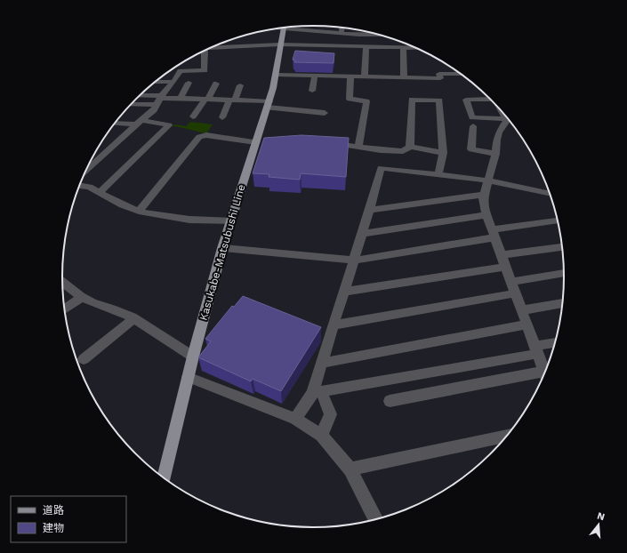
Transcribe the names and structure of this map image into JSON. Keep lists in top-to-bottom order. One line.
{"streets":{"main road":["Kasukabe-Matsubushi Line"]},"legend":["道路","建物"],"north":"top"}
